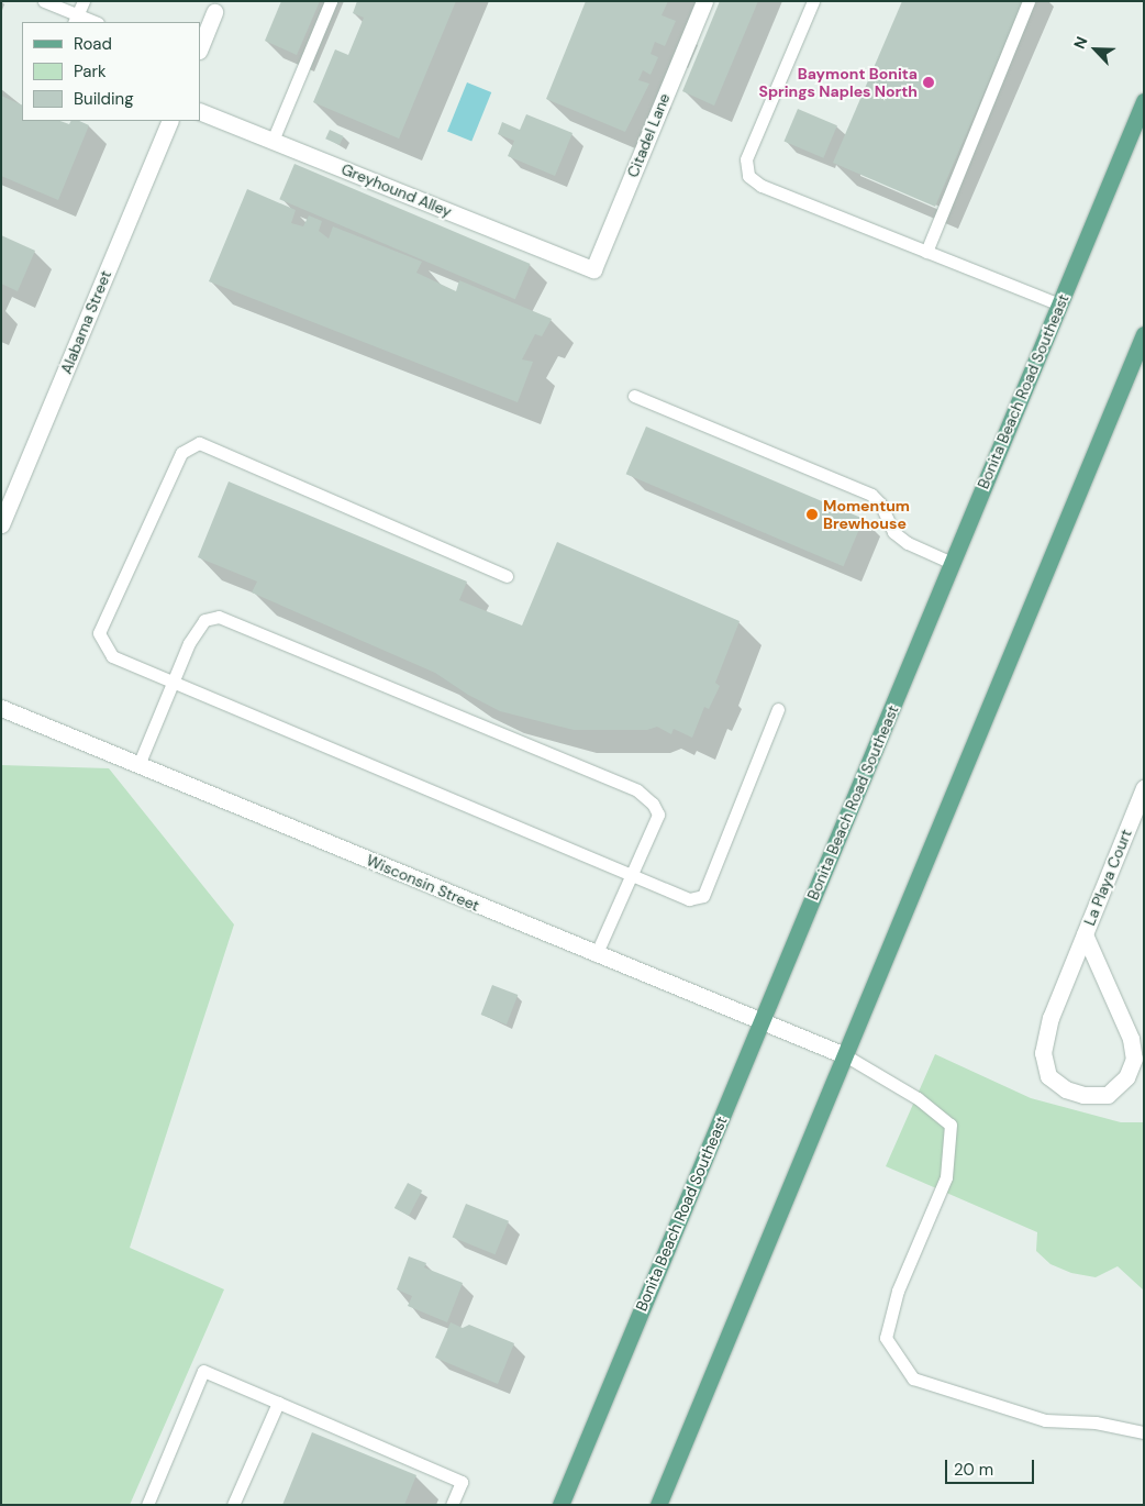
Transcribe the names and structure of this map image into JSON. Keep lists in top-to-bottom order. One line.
{"streets":{"main road":["Bonita Beach Road Southeast"],"street":["Citadel Lane","Greyhound Alley","Alabama Street","La Playa Court","Wisconsin Street"]},"crossings":[["Citadel Lane","Greyhound Alley"],["Bonita Beach Road Southeast","Wisconsin Street"]],"places":["Baymont Bonita Springs Naples North","Momentum Brewhouse"],"legend":["Road","Park","Building"],"scale_bar":"20 m","north":"top left"}
